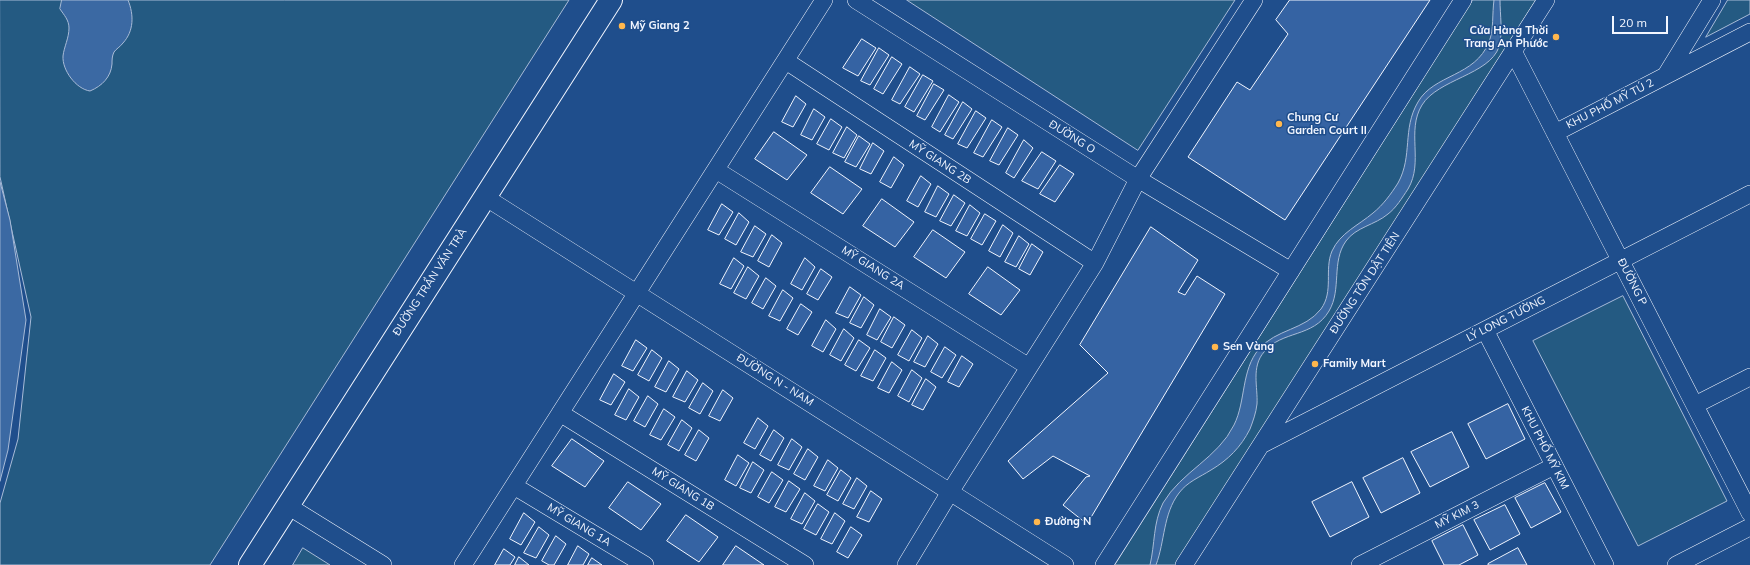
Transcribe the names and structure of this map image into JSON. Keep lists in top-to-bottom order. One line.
{"streets":{"main road":["ĐƯỜNG TRẦN VĂN TRÀ"],"street":["KHU PHỐ MỸ TÚ 2","ĐƯỜNG O","MỸ GIANG 2B","MỸ GIANG 2A","ĐƯỜNG P","ĐƯỜNG TÔN DẬT TIÊN","LÝ LONG TƯỜNG","ĐƯỜNG N - NAM","KHU PHỐ MỸ KIM","MỸ GIANG 1B","MỸ KIM 3","MỸ GIANG 1A"]},"crossings":[["KHU PHỐ MỸ TÚ 2","ĐƯỜNG P"],["ĐƯỜNG TRẦN VĂN TRÀ","ĐƯỜNG N - NAM"],["ĐƯỜNG P","ĐƯỜNG TÔN DẬT TIÊN"],["ĐƯỜNG P","LÝ LONG TƯỜNG"],["ĐƯỜNG TÔN DẬT TIÊN","LÝ LONG TƯỜNG"],["LÝ LONG TƯỜNG","KHU PHỐ MỸ KIM"],["KHU PHỐ MỸ KIM","MỸ KIM 3"]],"places":["Mỹ Giang 2","Cửa Hàng Thời Trang An Phước","Chung Cư Garden Court II","Sen Vàng","Family Mart","Đường N"],"scale_bar":"20 m"}
